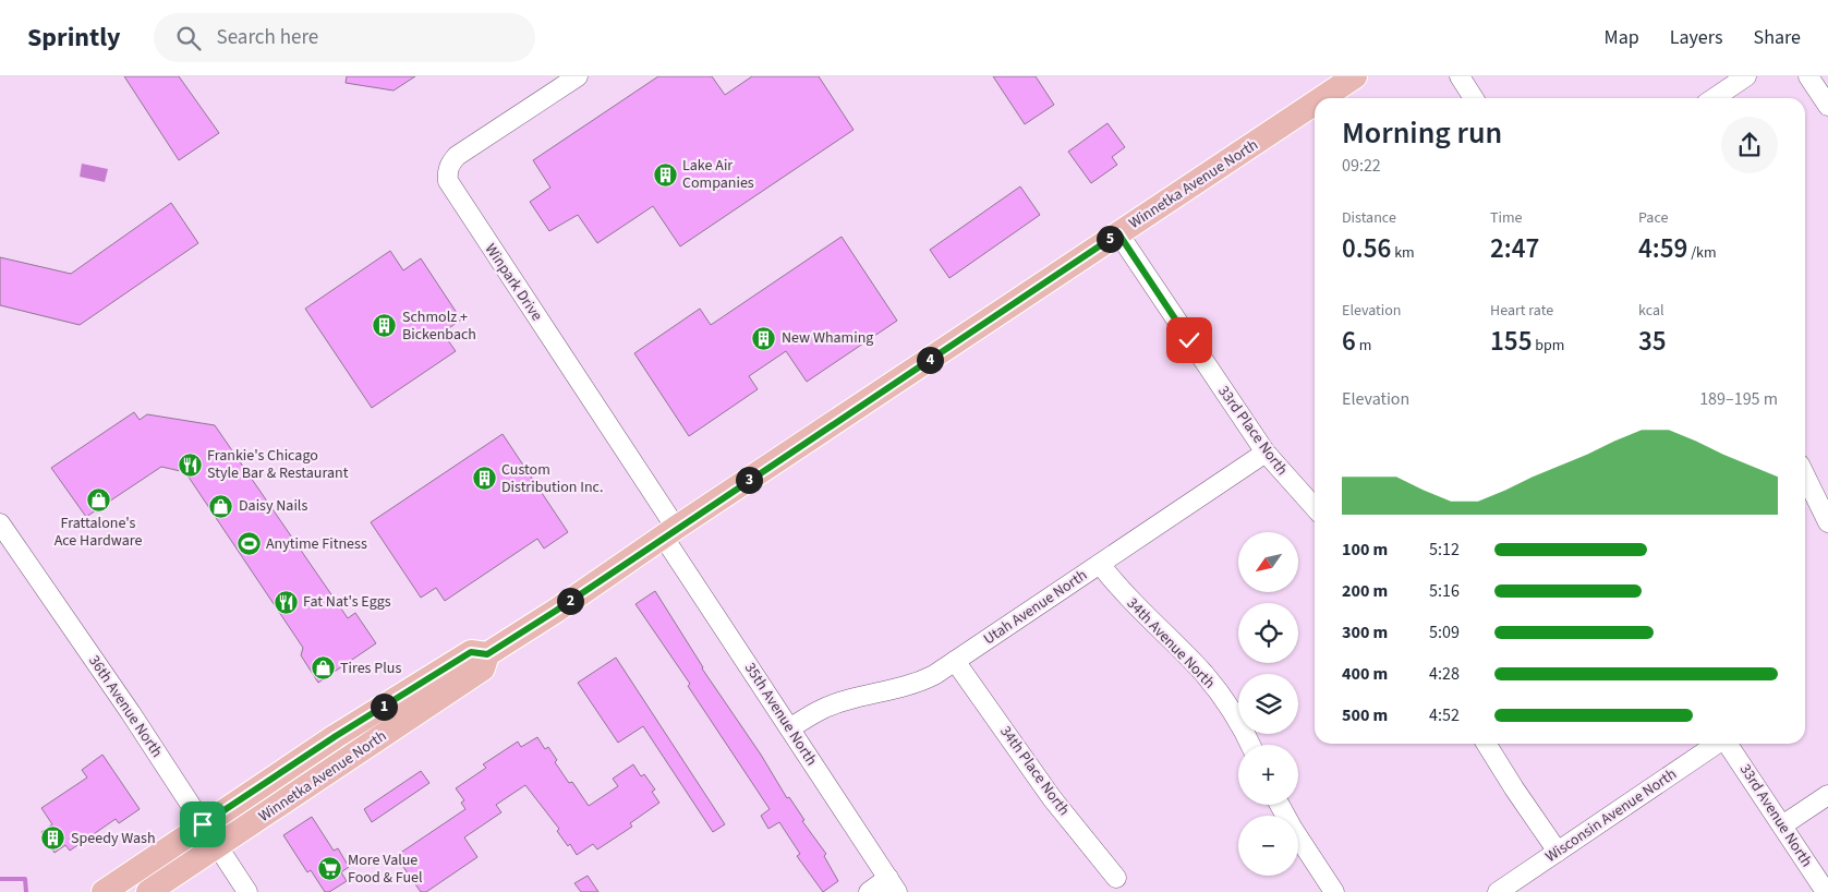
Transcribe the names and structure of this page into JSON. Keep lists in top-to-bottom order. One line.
{"streets":{"main road":["Winnetka Avenue North"],"street":["Winpark Drive","33rd Place North","Utah Avenue North","34th Avenue North","36th Avenue North","35th Avenue North","34th Place North","Wisconsin Avenue North","33rd Avenue North"]},"crossings":[["Winnetka Avenue North","Winpark Drive"],["Winnetka Avenue North","33rd Place North"],["Winnetka Avenue North","36th Avenue North"],["Winnetka Avenue North","35th Avenue North"],["Winpark Drive","35th Avenue North"],["33rd Place North","Utah Avenue North"],["Utah Avenue North","34th Avenue North"],["Utah Avenue North","35th Avenue North"],["Utah Avenue North","34th Place North"]],"places":{"building":["Lake Air Companies","Schmolz + Bickenbach","New Whaming","Custom Distribution Inc.","Speedy Wash"],"restaurant":["Frankie's Chicago Style Bar & Restaurant","Fat Nat's Eggs"],"shop":["Frattalone's Ace Hardware","Daisy Nails","Tires Plus"],"sports":["Anytime Fitness"],"supermarket":["More Value Food & Fuel"]},"north":"bottom left","page":{"header":"Sprintly","search":"Search here","nav":["Map","Layers","Share"],"heading":["Morning run","09:22"],"stats":[["Distance","0.56 km"],["Time","2:47"],["Pace","4:59 /km"],["Elevation","6 m"],["Heart rate","155 bpm"],["kcal","35"]],"pins":["5","4","3","2","1"],"chart":["Elevation","189–195 m"],"list":[{"name":"100 m","note":"5:12"},{"name":"200 m","note":"5:16"},{"name":"300 m","note":"5:09"},{"name":"400 m","note":"4:28"},{"name":"500 m","note":"4:52"}],"map_buttons":["+","−"]}}
